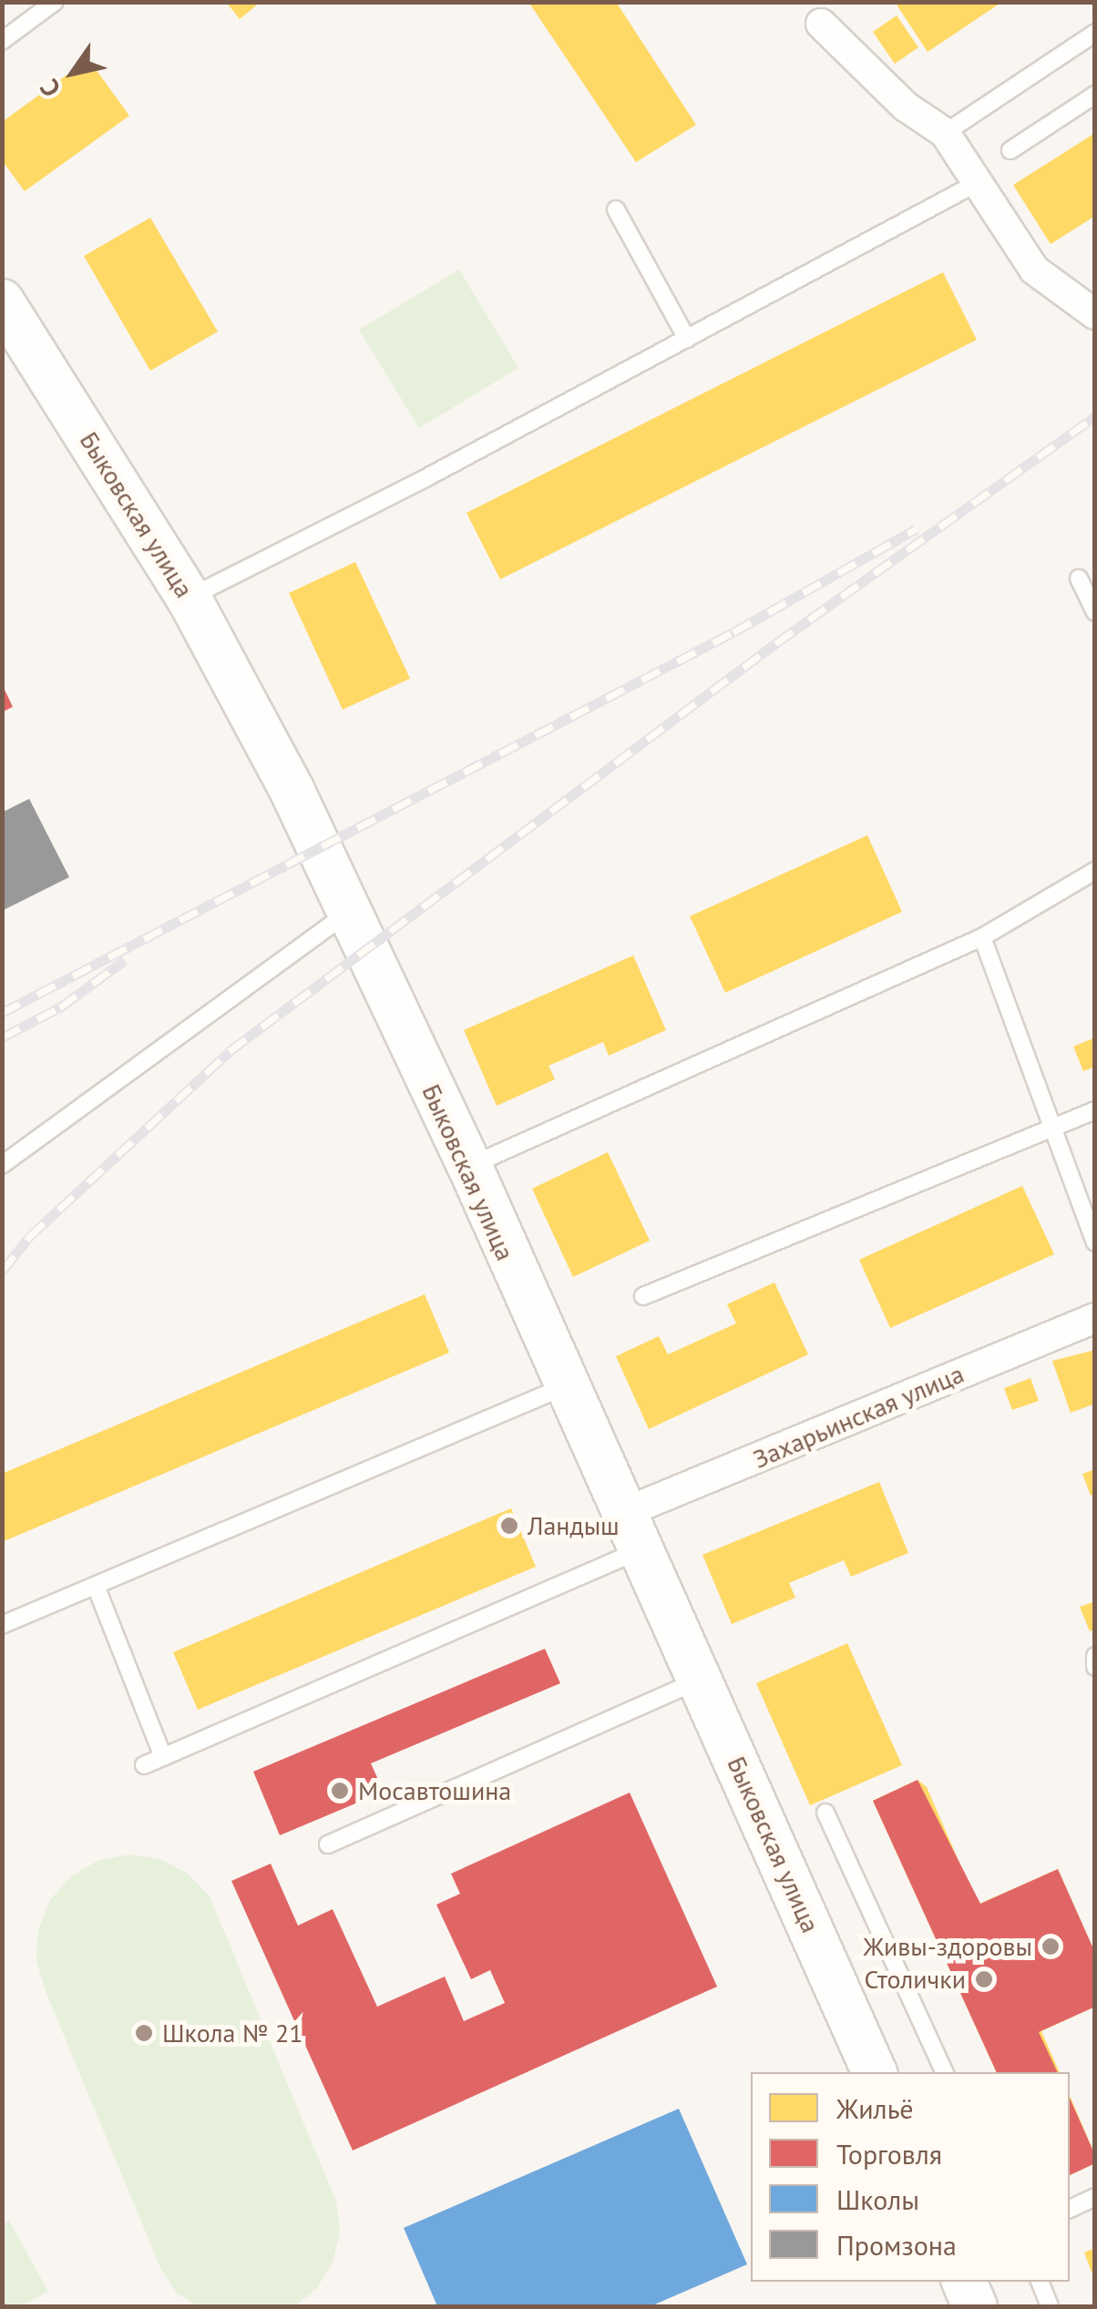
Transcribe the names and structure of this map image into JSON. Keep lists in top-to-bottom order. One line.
{"streets":{"street":["Быковская улица","Захарьинская улица"]},"crossings":[["Быковская улица","Захарьинская улица"]],"places":["Ландыш","Мосавтошина","Живы-здоровы","Столички","Школа № 21"],"legend":["Жильё","Торговля","Школы","Промзона"],"north":"bottom left"}
